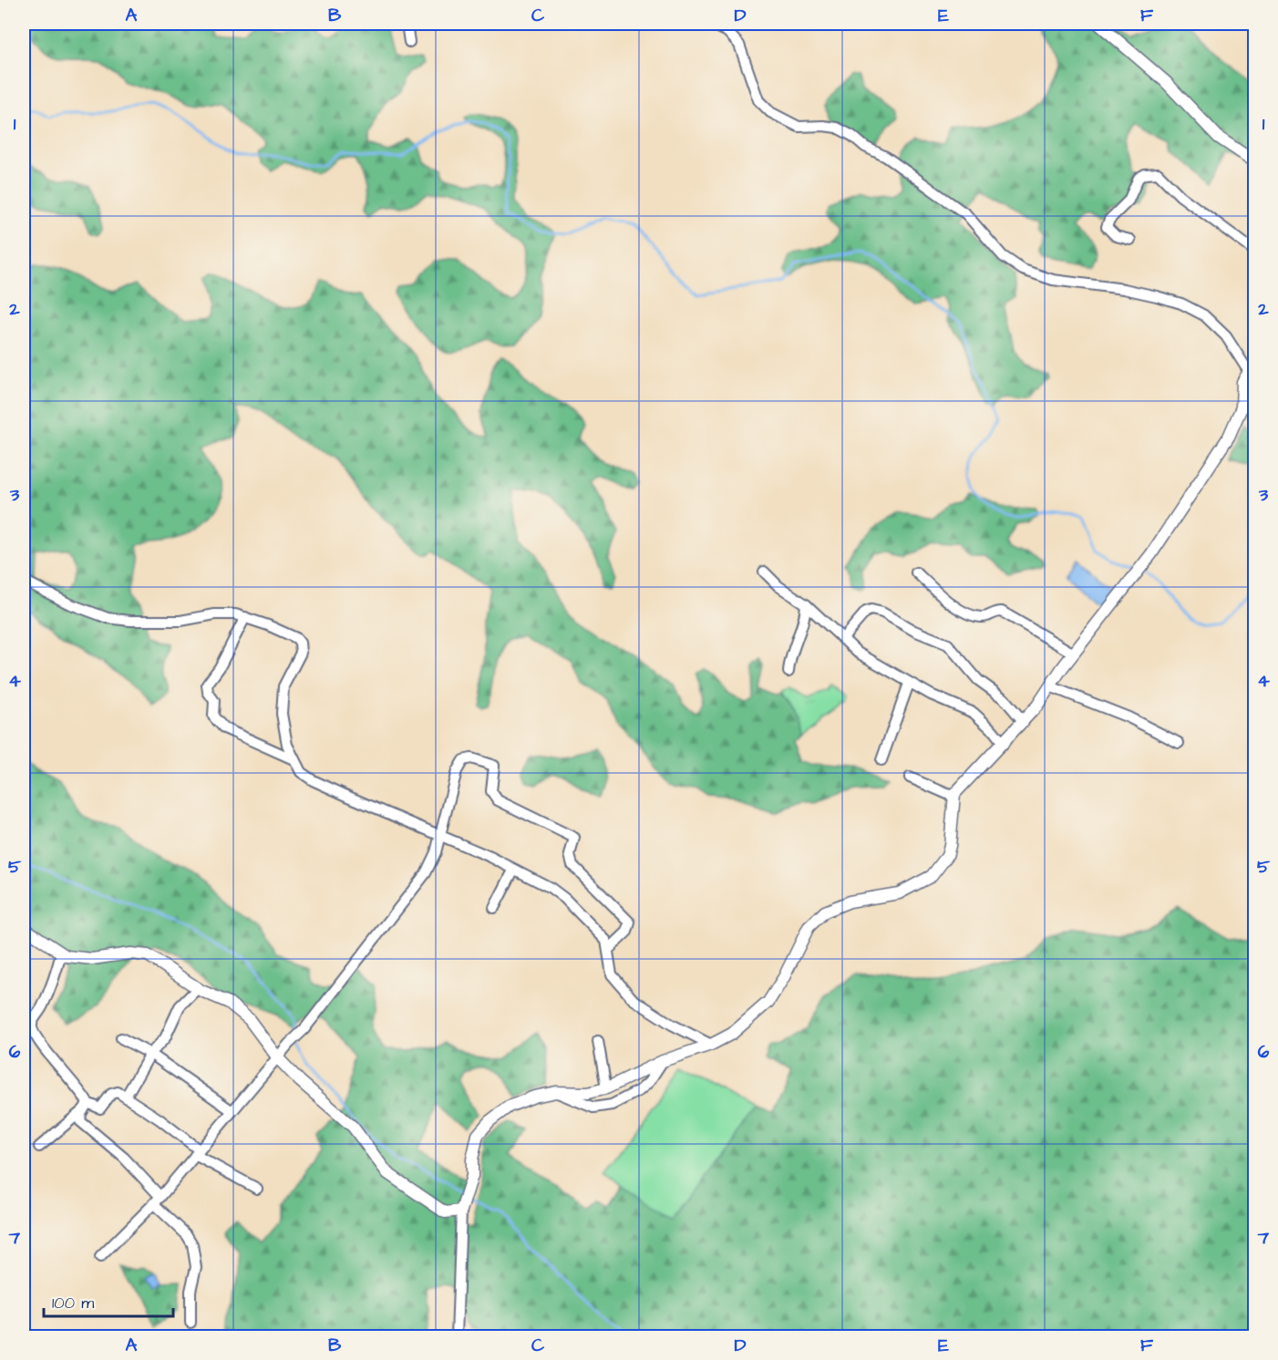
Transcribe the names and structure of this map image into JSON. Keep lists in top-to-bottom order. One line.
{"scale_bar":"100 m","grid":{"columns":["A","B","C","D","E","F"],"rows":["1","2","3","4","5","6","7"]}}
